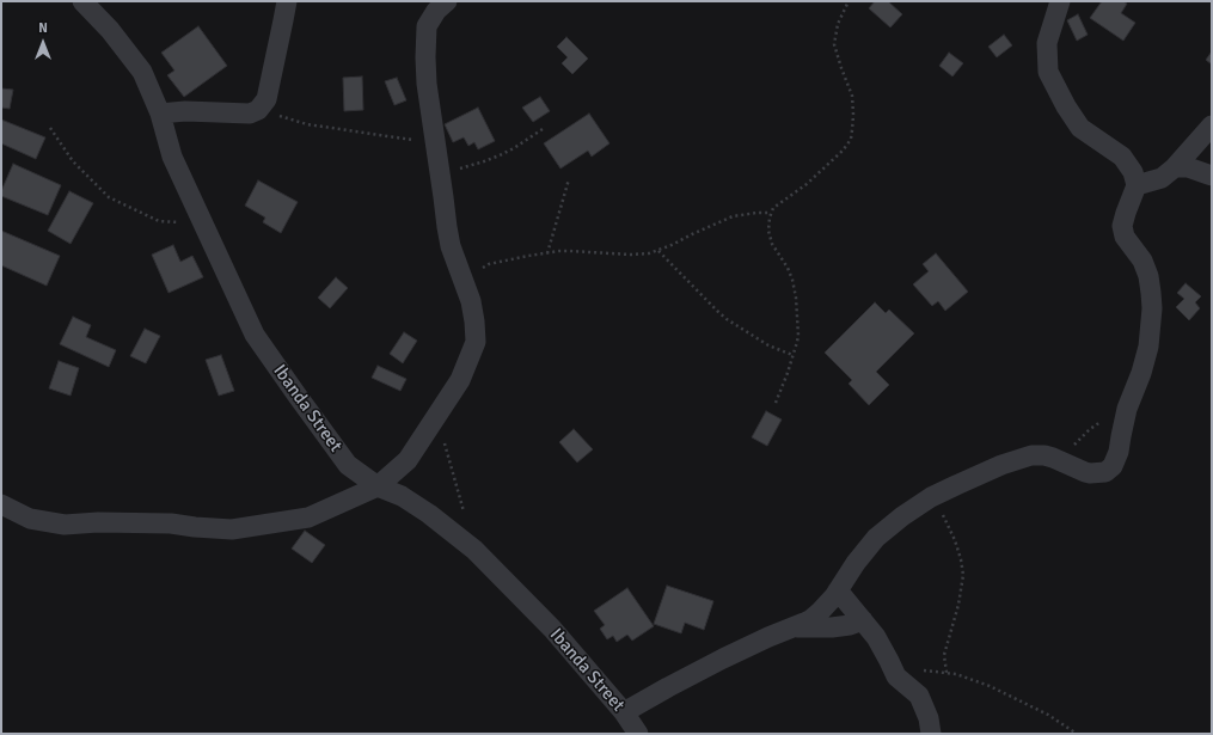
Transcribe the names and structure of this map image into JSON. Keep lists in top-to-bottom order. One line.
{"streets":{"street":["Ibanda Street"]},"north":"top"}
